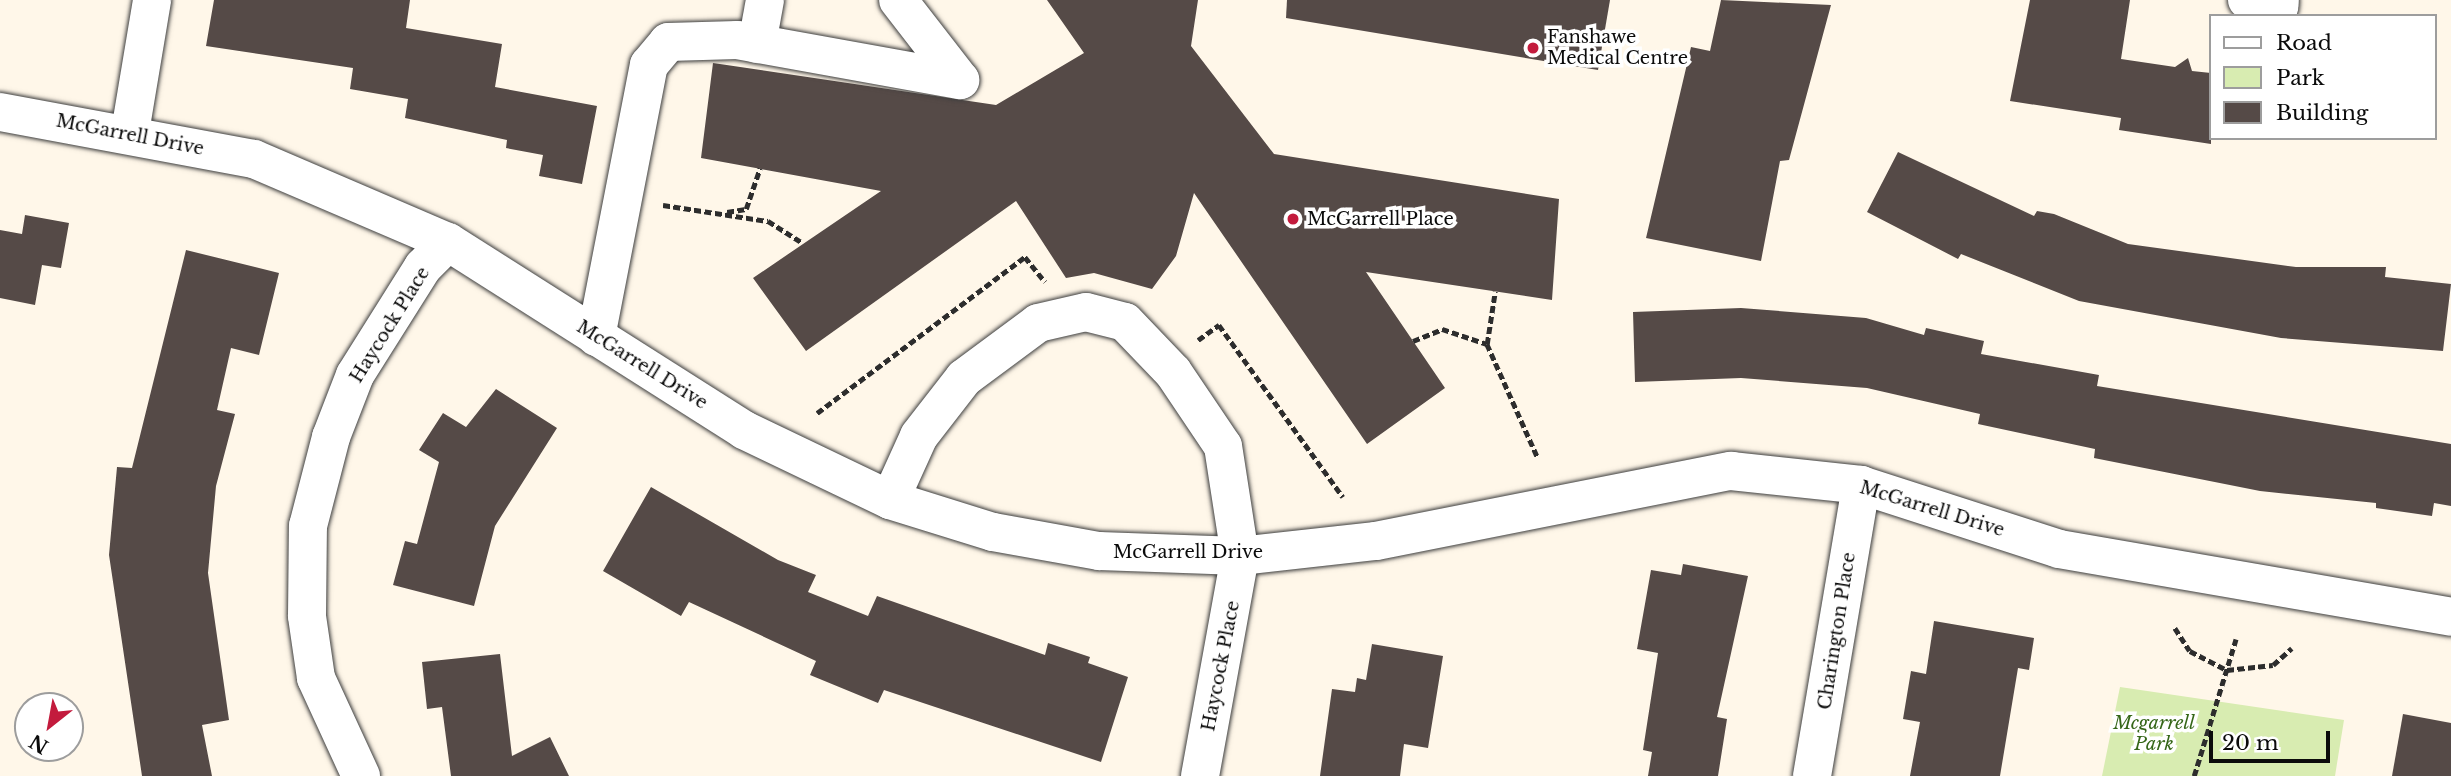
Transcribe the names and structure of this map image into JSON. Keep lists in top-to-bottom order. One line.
{"streets":{"street":["McGarrell Drive","Haycock Place","Charington Place"]},"crossings":[["McGarrell Drive","Haycock Place"],["McGarrell Drive","Charington Place"]],"parks":["Mcgarrell Park"],"places":["Fanshawe Medical Centre","McGarrell Place"],"legend":["Road","Park","Building"],"scale_bar":"20 m","north":"bottom left"}
